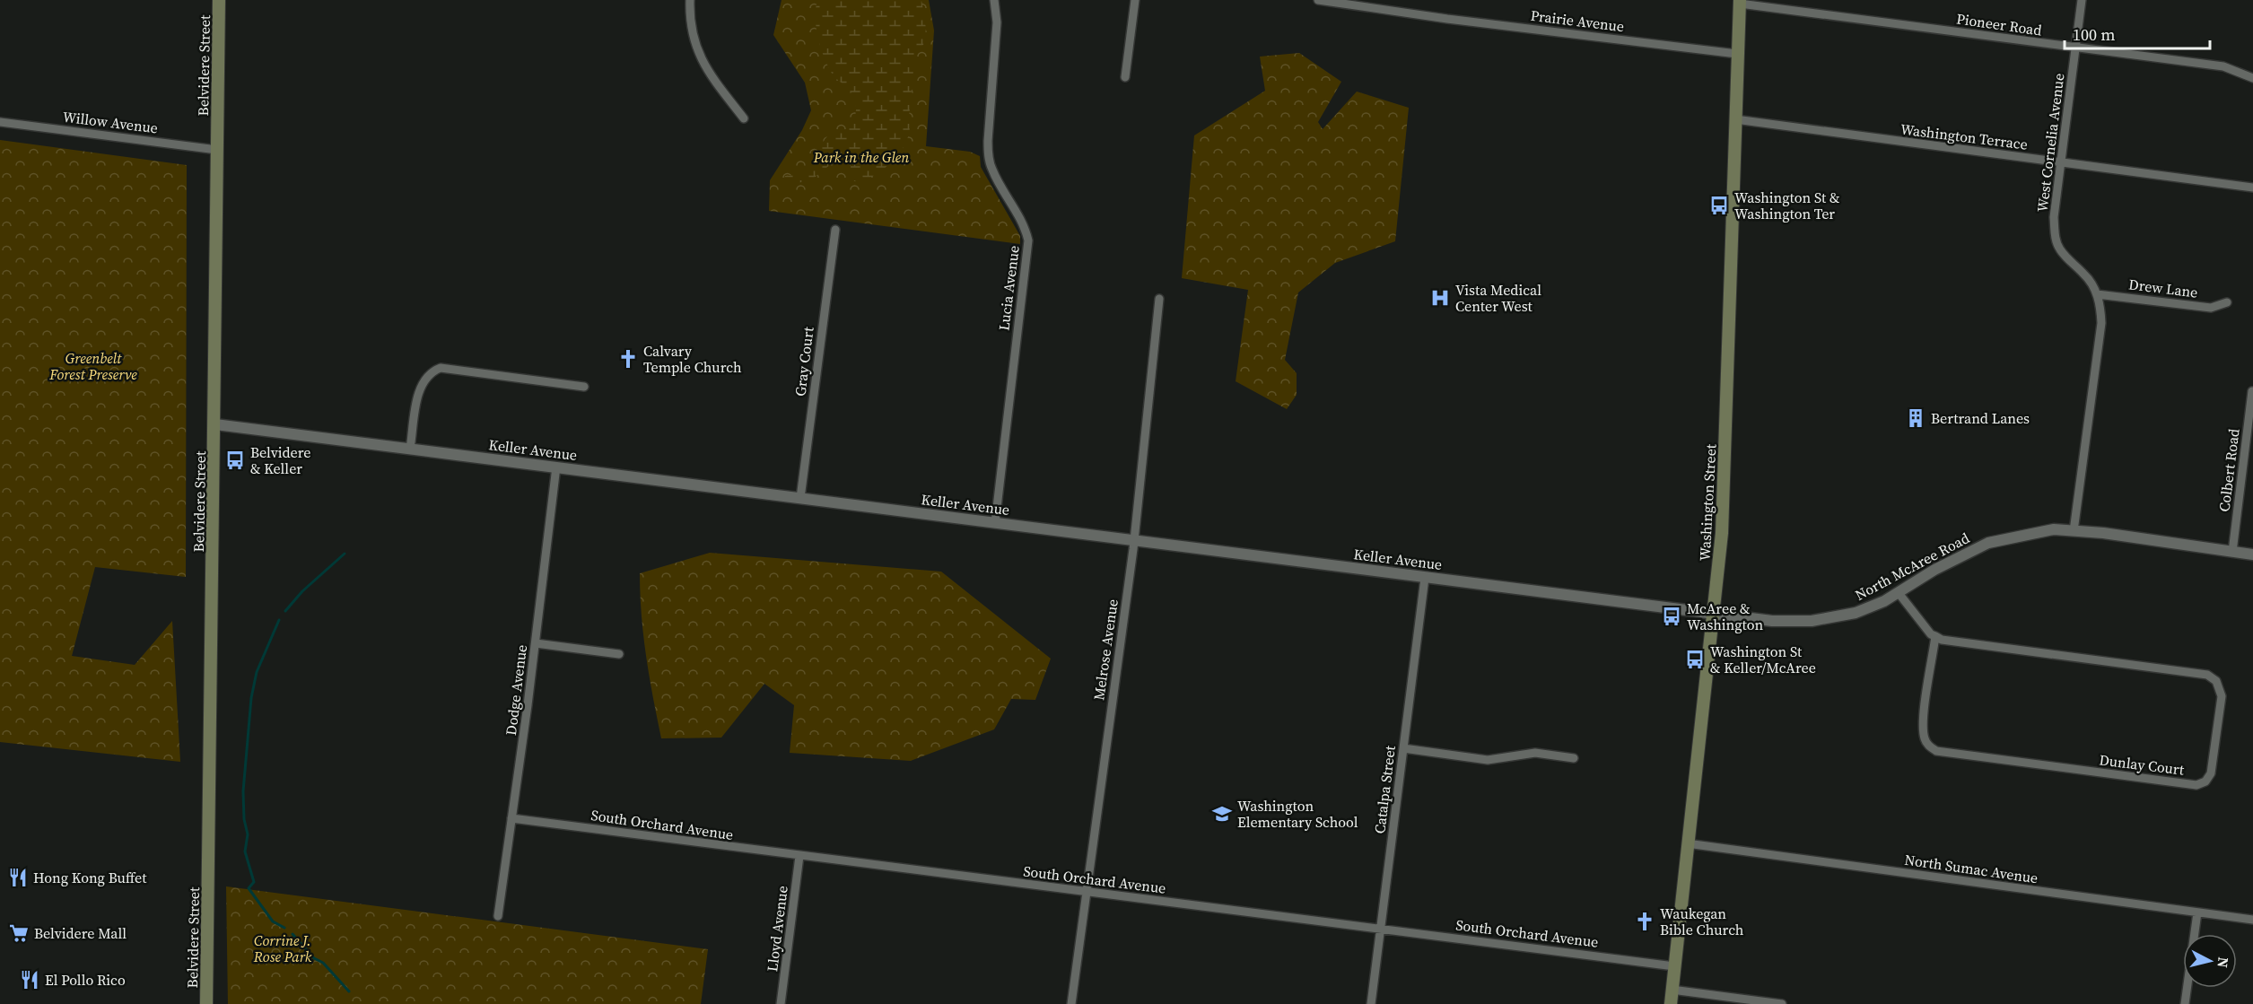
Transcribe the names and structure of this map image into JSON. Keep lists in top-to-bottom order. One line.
{"streets":{"main road":["Belvidere Street","Washington Street"],"street":["Prairie Avenue","Pioneer Road","Willow Avenue","Washington Terrace","West Cornelia Avenue","Lucia Avenue","Drew Lane","Gray Court","Keller Avenue","Colbert Road","North McAree Road","Melrose Avenue","Dodge Avenue","Dunlay Court","Catalpa Street","South Orchard Avenue","North Sumac Avenue","Lloyd Avenue"]},"crossings":[["Prairie Avenue","Washington Street"],["Pioneer Road","West Cornelia Avenue"],["Pioneer Road","Washington Street"],["Belvidere Street","Willow Avenue"],["Belvidere Street","Keller Avenue"],["Washington Terrace","West Cornelia Avenue"],["Washington Terrace","Washington Street"],["West Cornelia Avenue","Drew Lane"],["West Cornelia Avenue","North McAree Road"],["Lucia Avenue","Keller Avenue"],["Gray Court","Keller Avenue"],["Keller Avenue","Washington Street"],["Keller Avenue","North McAree Road"],["Keller Avenue","Melrose Avenue"],["Keller Avenue","Dodge Avenue"],["Keller Avenue","Catalpa Street"],["Colbert Road","North McAree Road"],["Washington Street","North McAree Road"],["Washington Street","South Orchard Avenue"],["Washington Street","North Sumac Avenue"],["Melrose Avenue","South Orchard Avenue"],["Dodge Avenue","South Orchard Avenue"],["Catalpa Street","South Orchard Avenue"],["South Orchard Avenue","Lloyd Avenue"]],"parks":["Park in the Glen","Greenbelt Forest Preserve","Corrine J. Rose Park"],"places":{"bus stop":["Washington St & Washington Ter","Belvidere & Keller","McAree & Washington","Washington St & Keller/McAree"],"hospital":["Vista Medical Center West"],"church":["Calvary Temple Church","Waukegan Bible Church"],"building":["Bertrand Lanes"],"school or university":["Washington Elementary School"],"restaurant":["Hong Kong Buffet","El Pollo Rico"],"supermarket":["Belvidere Mall"]},"scale_bar":"100 m","north":"right"}
